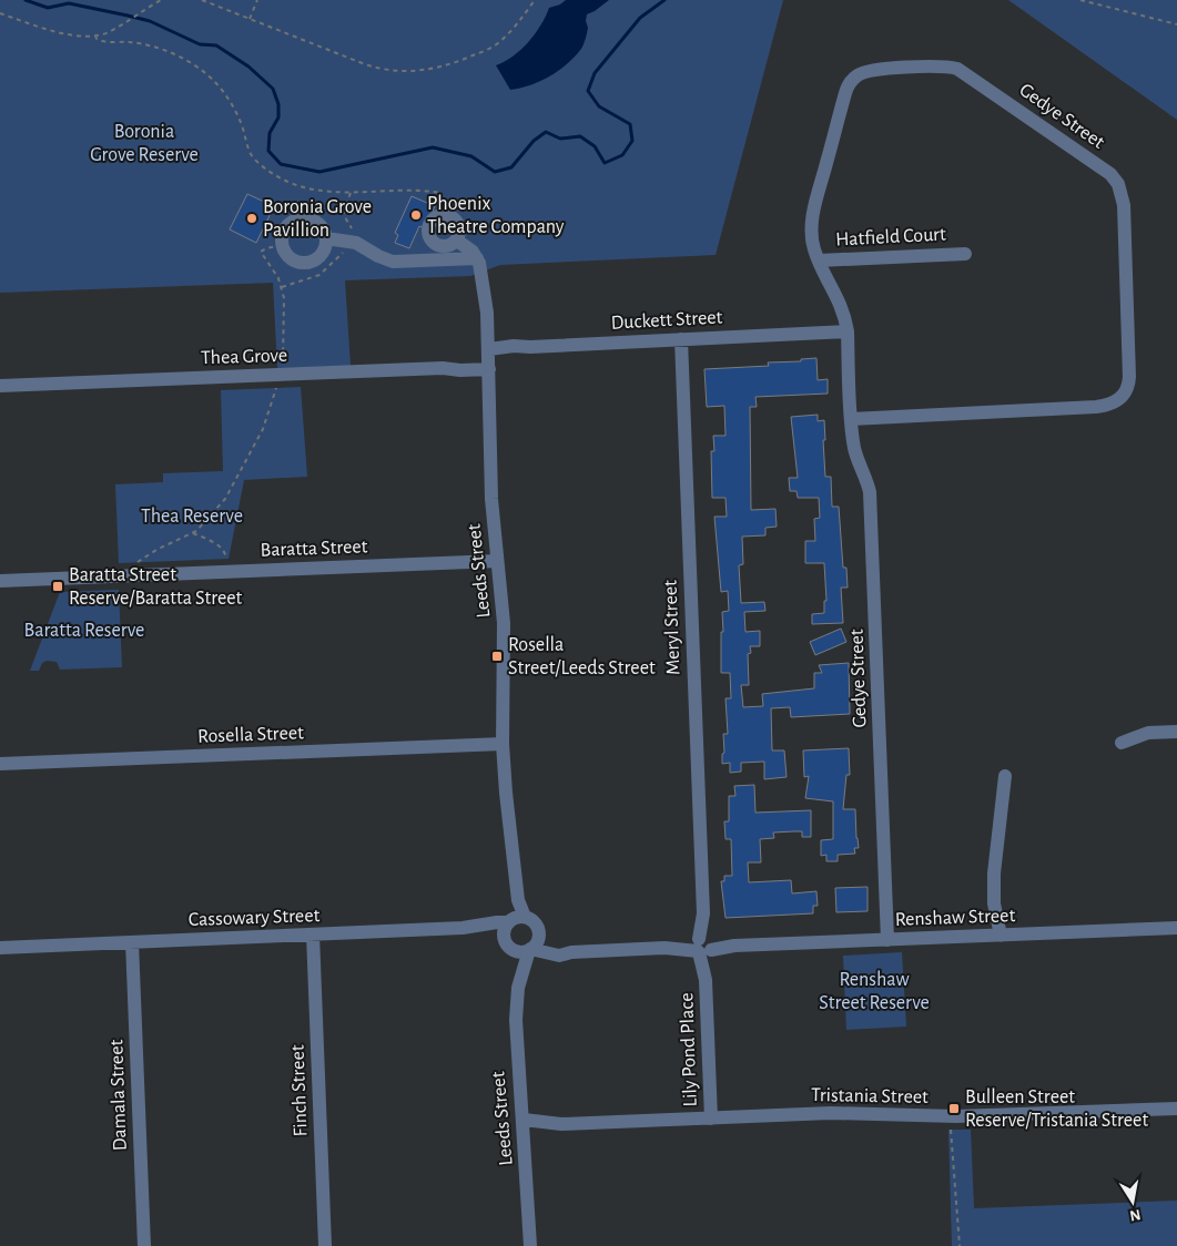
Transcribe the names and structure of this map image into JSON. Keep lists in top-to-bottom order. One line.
{"streets":{"street":["Gedye Street","Hatfield Court","Duckett Street","Thea Grove","Baratta Street","Leeds Street","Meryl Street","Rosella Street","Cassowary Street","Renshaw Street","Lily Pond Place","Finch Street","Damala Street","Tristania Street"]},"crossings":[["Gedye Street","Hatfield Court"],["Gedye Street","Duckett Street"],["Gedye Street","Renshaw Street"],["Duckett Street","Leeds Street"],["Duckett Street","Meryl Street"],["Thea Grove","Leeds Street"],["Baratta Street","Leeds Street"],["Leeds Street","Rosella Street"],["Leeds Street","Cassowary Street"],["Leeds Street","Renshaw Street"],["Leeds Street","Tristania Street"],["Meryl Street","Renshaw Street"],["Meryl Street","Lily Pond Place"],["Cassowary Street","Renshaw Street"],["Cassowary Street","Finch Street"],["Cassowary Street","Damala Street"],["Renshaw Street","Lily Pond Place"],["Lily Pond Place","Tristania Street"]],"parks":["Boronia Grove Reserve","Thea Reserve","Baratta Reserve","Renshaw Street Reserve"],"places":{"other":["Phoenix Theatre Company","Boronia Grove Pavillion"],"transit":["Baratta Street Reserve/Baratta Street","Rosella Street/Leeds Street","Bulleen Street Reserve/Tristania Street"]},"north":"bottom"}
